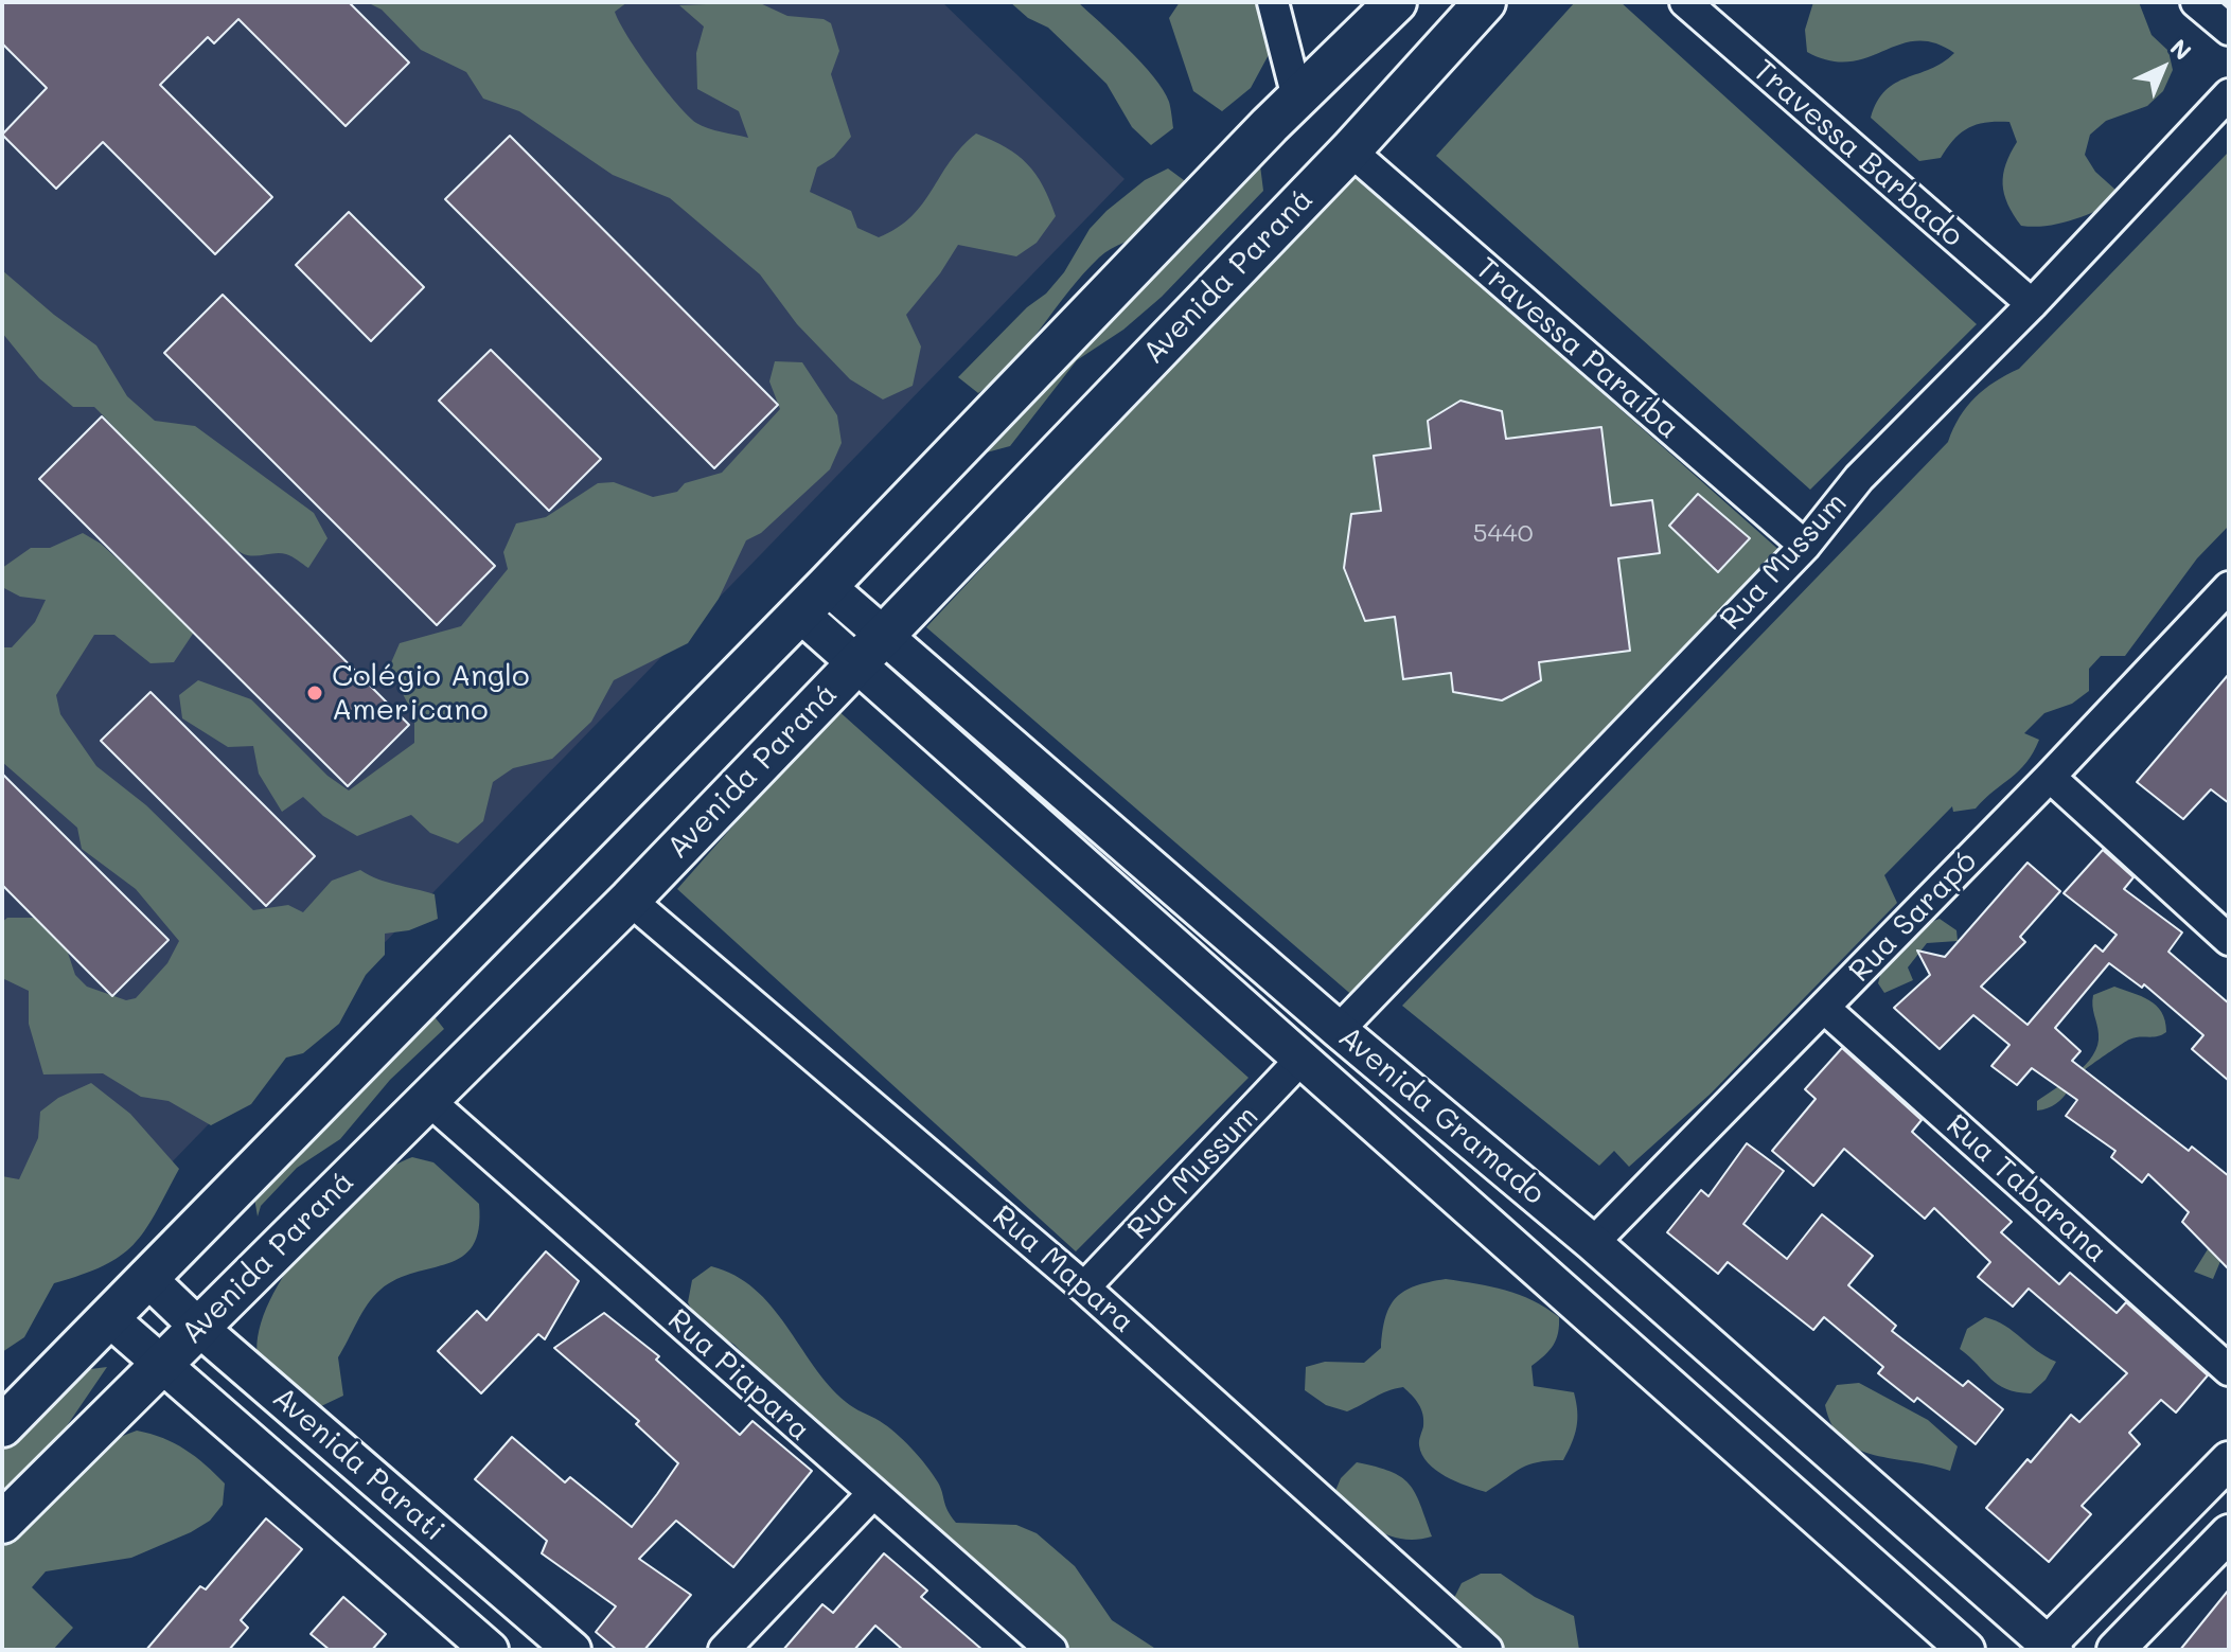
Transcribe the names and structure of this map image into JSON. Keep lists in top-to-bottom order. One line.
{"streets":{"main road":["Avenida Paraná"],"street":["Travessa Barbado","Travessa Paraíba","Rua Mussum","Rua Sarapó","Avenida Gramado","Rua Tabarana","Rua Mapara","Rua Piapara","Avenida Parati"]},"crossings":[["Travessa Barbado","Rua Mussum"],["Avenida Paraná","Travessa Paraíba"],["Avenida Paraná","Avenida Gramado"],["Avenida Paraná","Rua Mapara"],["Avenida Paraná","Rua Piapara"],["Avenida Paraná","Avenida Parati"],["Travessa Paraíba","Rua Mussum"],["Rua Mussum","Avenida Gramado"],["Rua Mussum","Rua Mapara"],["Rua Sarapó","Avenida Gramado"],["Rua Sarapó","Rua Tabarana"]],"places":["Colégio Anglo Americano"],"house_numbers":["5440"],"north":"top right"}
